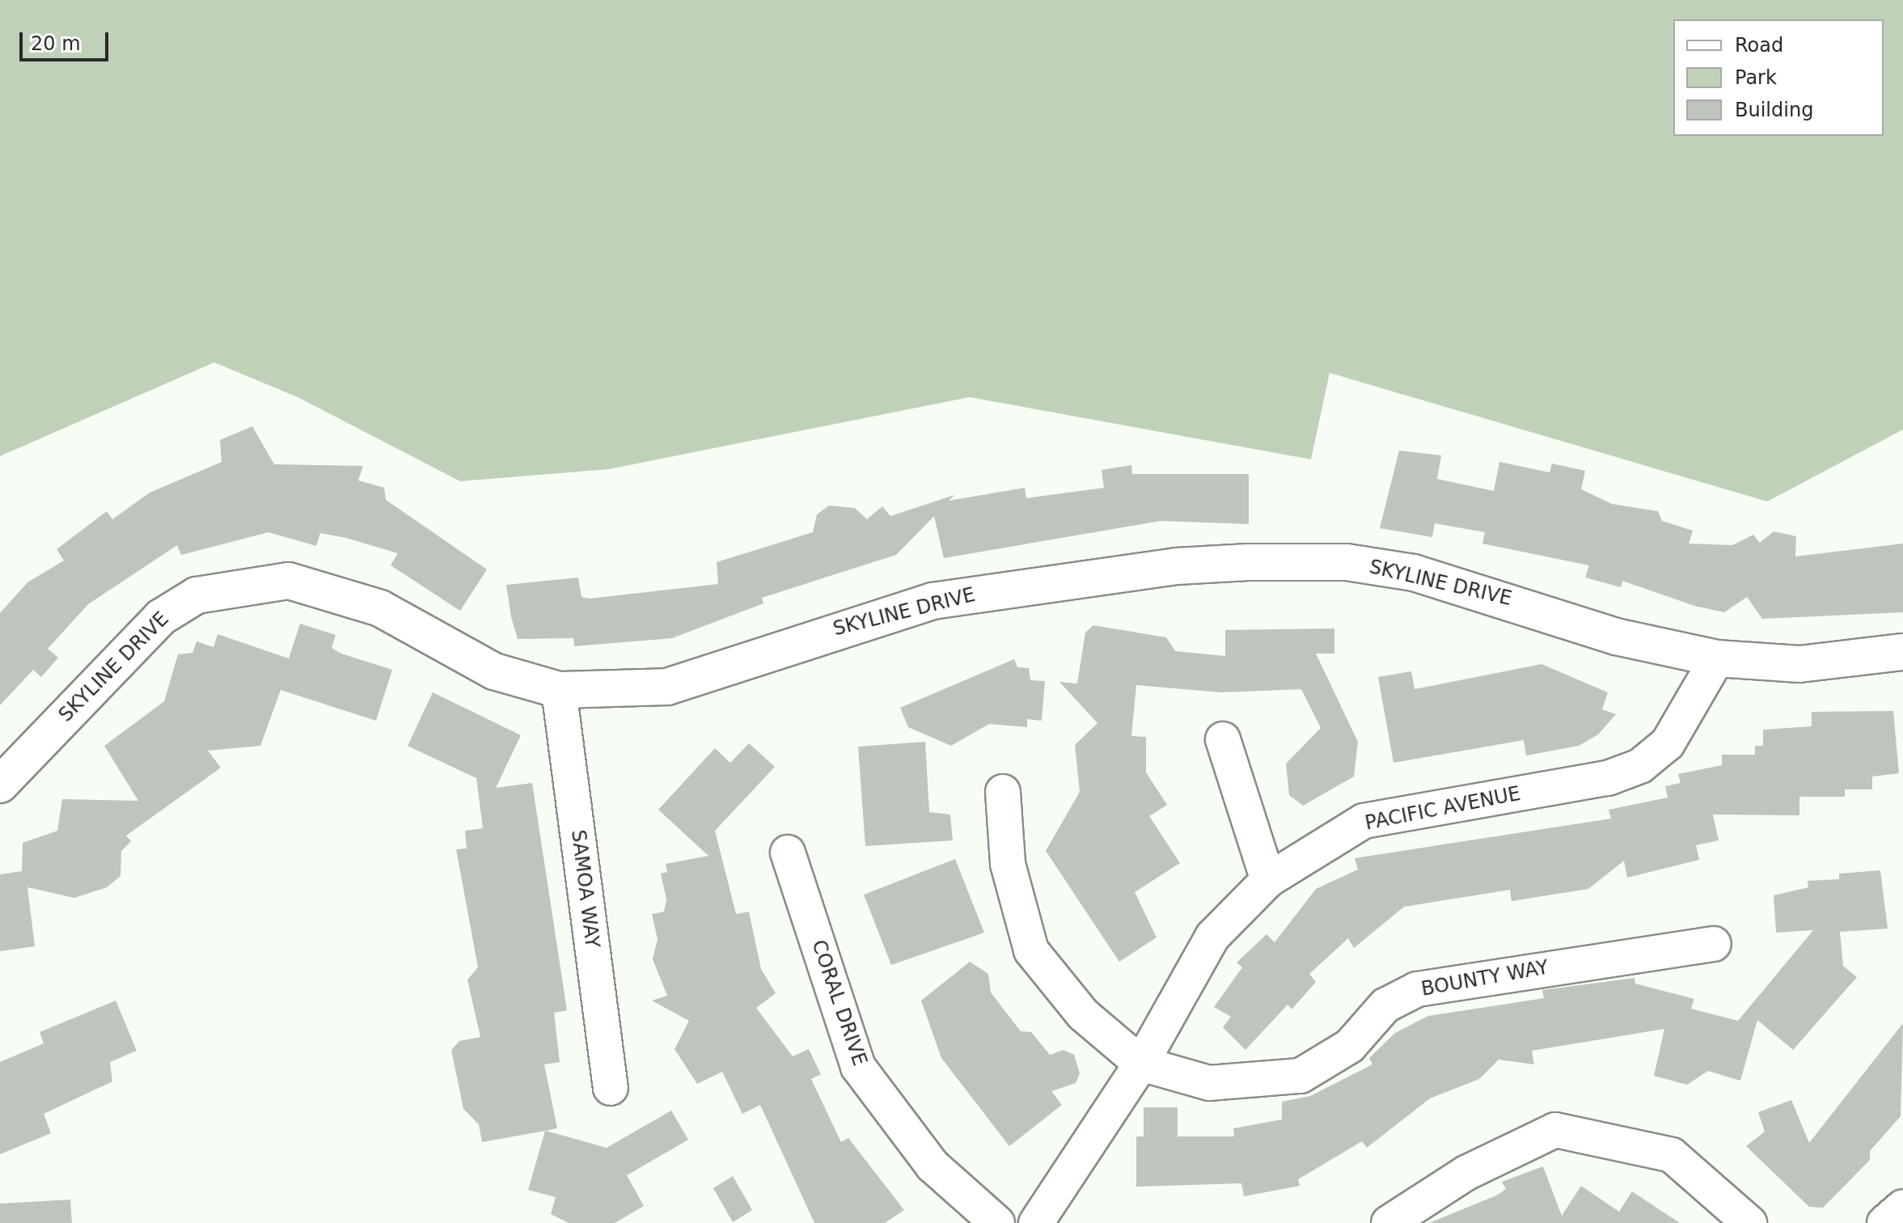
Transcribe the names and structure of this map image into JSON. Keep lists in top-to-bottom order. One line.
{"streets":{"street":["SKYLINE DRIVE","PACIFIC AVENUE","SAMOA WAY","BOUNTY WAY","CORAL DRIVE"]},"crossings":[["SKYLINE DRIVE","PACIFIC AVENUE"],["SKYLINE DRIVE","SAMOA WAY"],["PACIFIC AVENUE","BOUNTY WAY"]],"legend":["Road","Park","Building"],"scale_bar":"20 m"}
